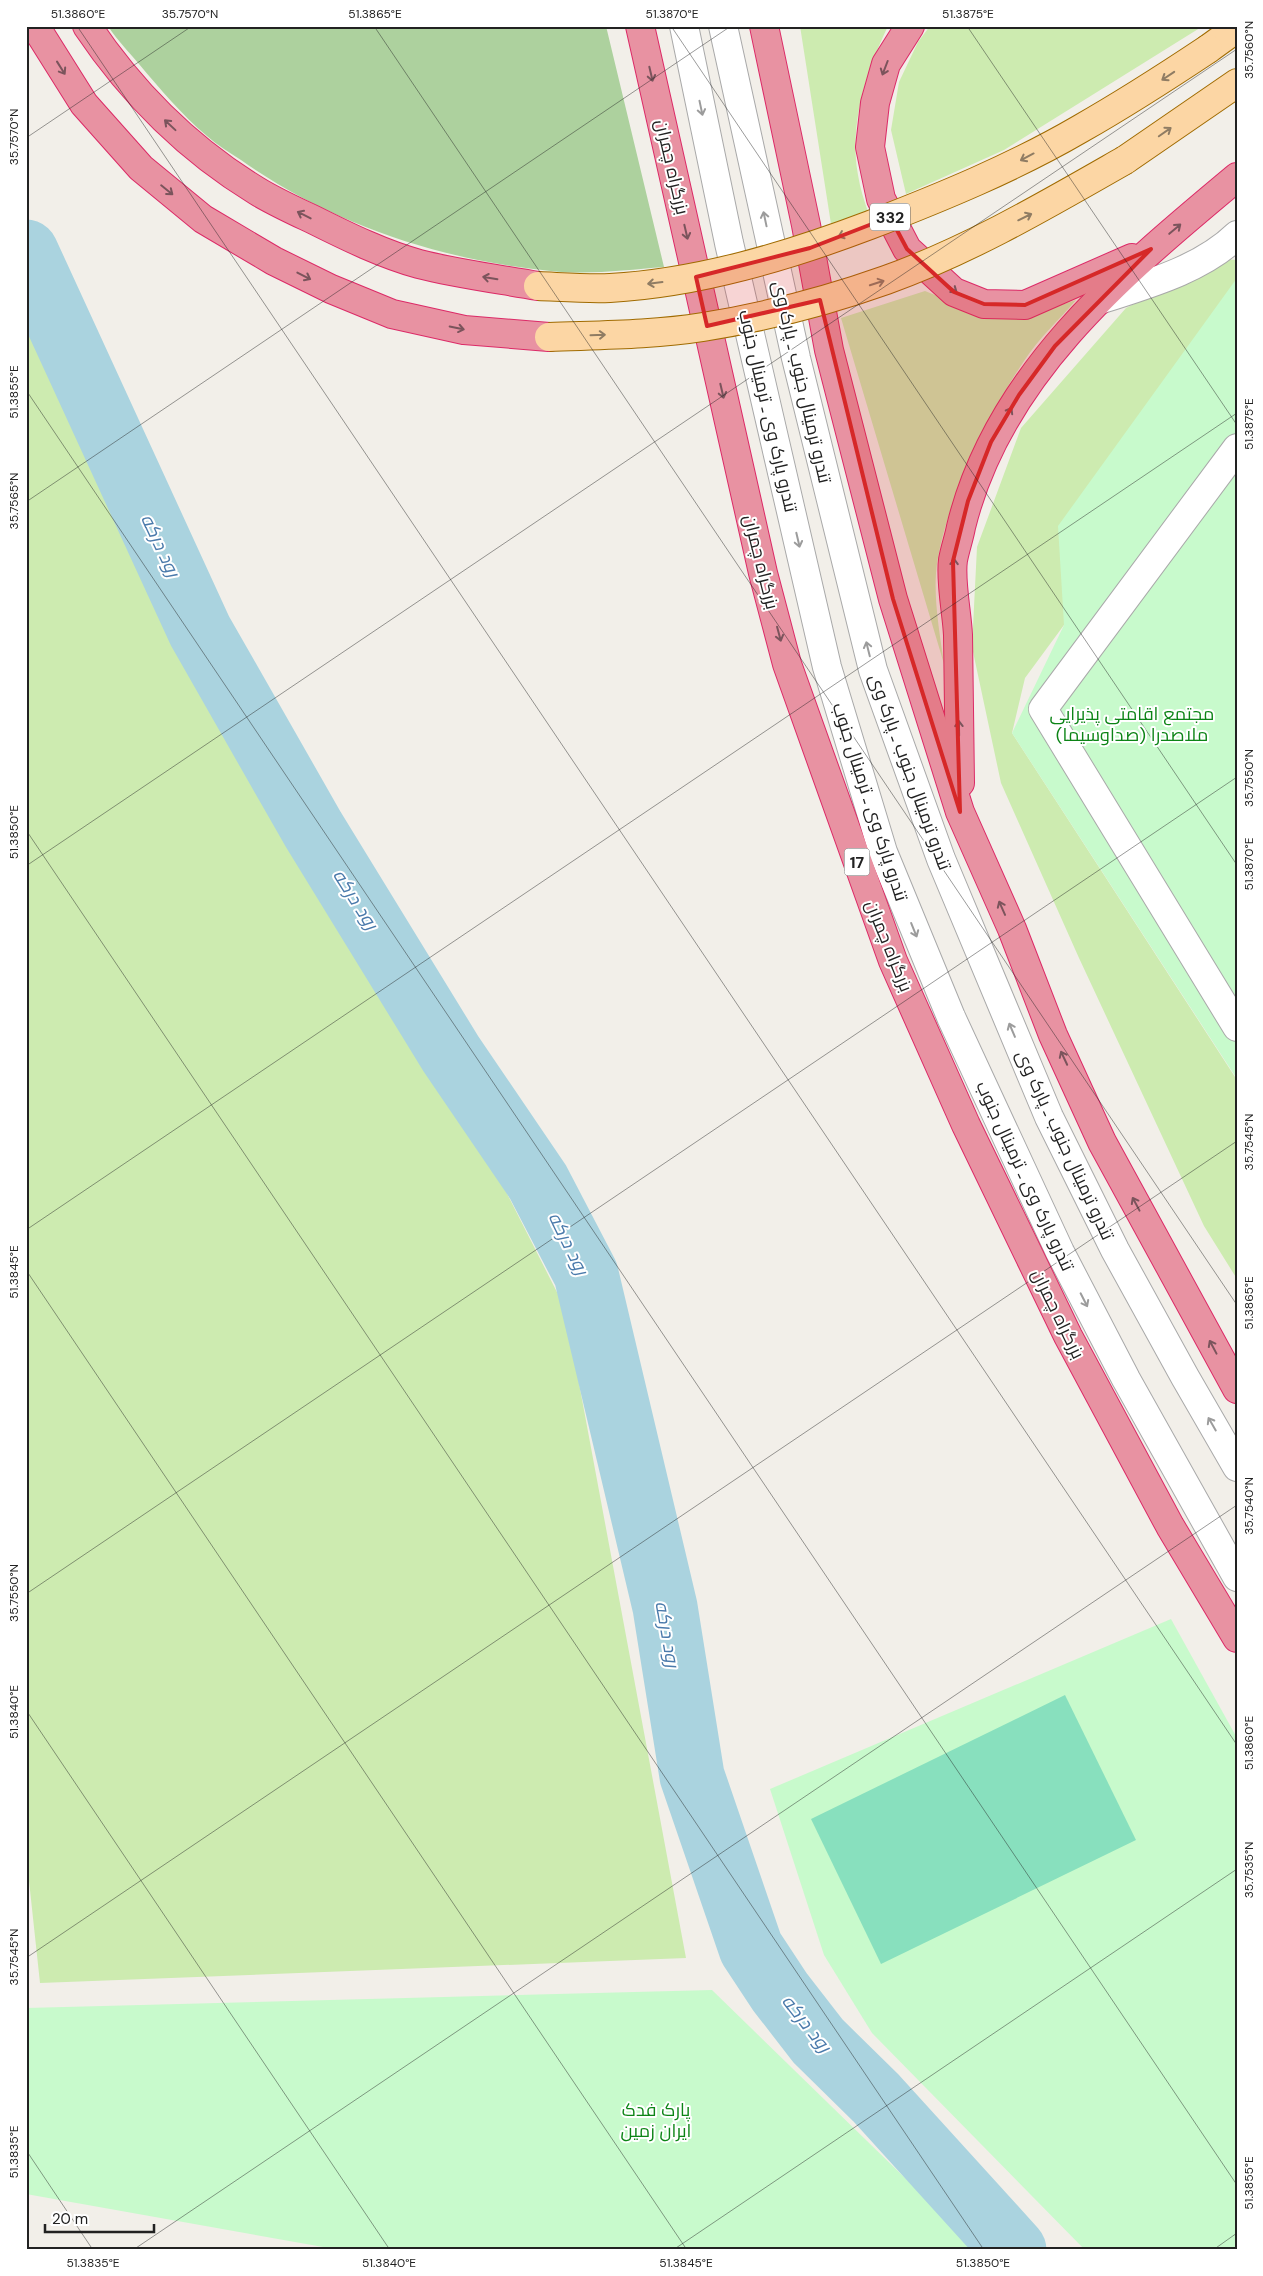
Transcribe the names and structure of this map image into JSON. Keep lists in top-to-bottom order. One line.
{"streets":{"highway":["بزرگراه چمران","17"],"main road":["332"],"lane":["تندرو ترمینال جنوب ـ پارک وی","تندرو پارک وی ـ ترمینال جنوب"]},"one_way":["تندرو ترمینال جنوب ـ پارک وی","تندرو پارک وی ـ ترمینال جنوب"],"water":["رود درکه"],"parks":["مجتمع اقامتی پذیرایی ملاصدرا (صداوسیما)","پارک فدک ایران زمین"],"scale_bar":"20 m","coordinates":["51.3860°E","35.7570°N","51.3865°E","51.3870°E","51.3875°E","35.7560°N","51.3855°E","35.7565°N","35.7550°N","51.3850°E","35.7545°N","51.3845°E","35.7540°N","51.3840°E","35.7535°N","51.3835°E"]}
